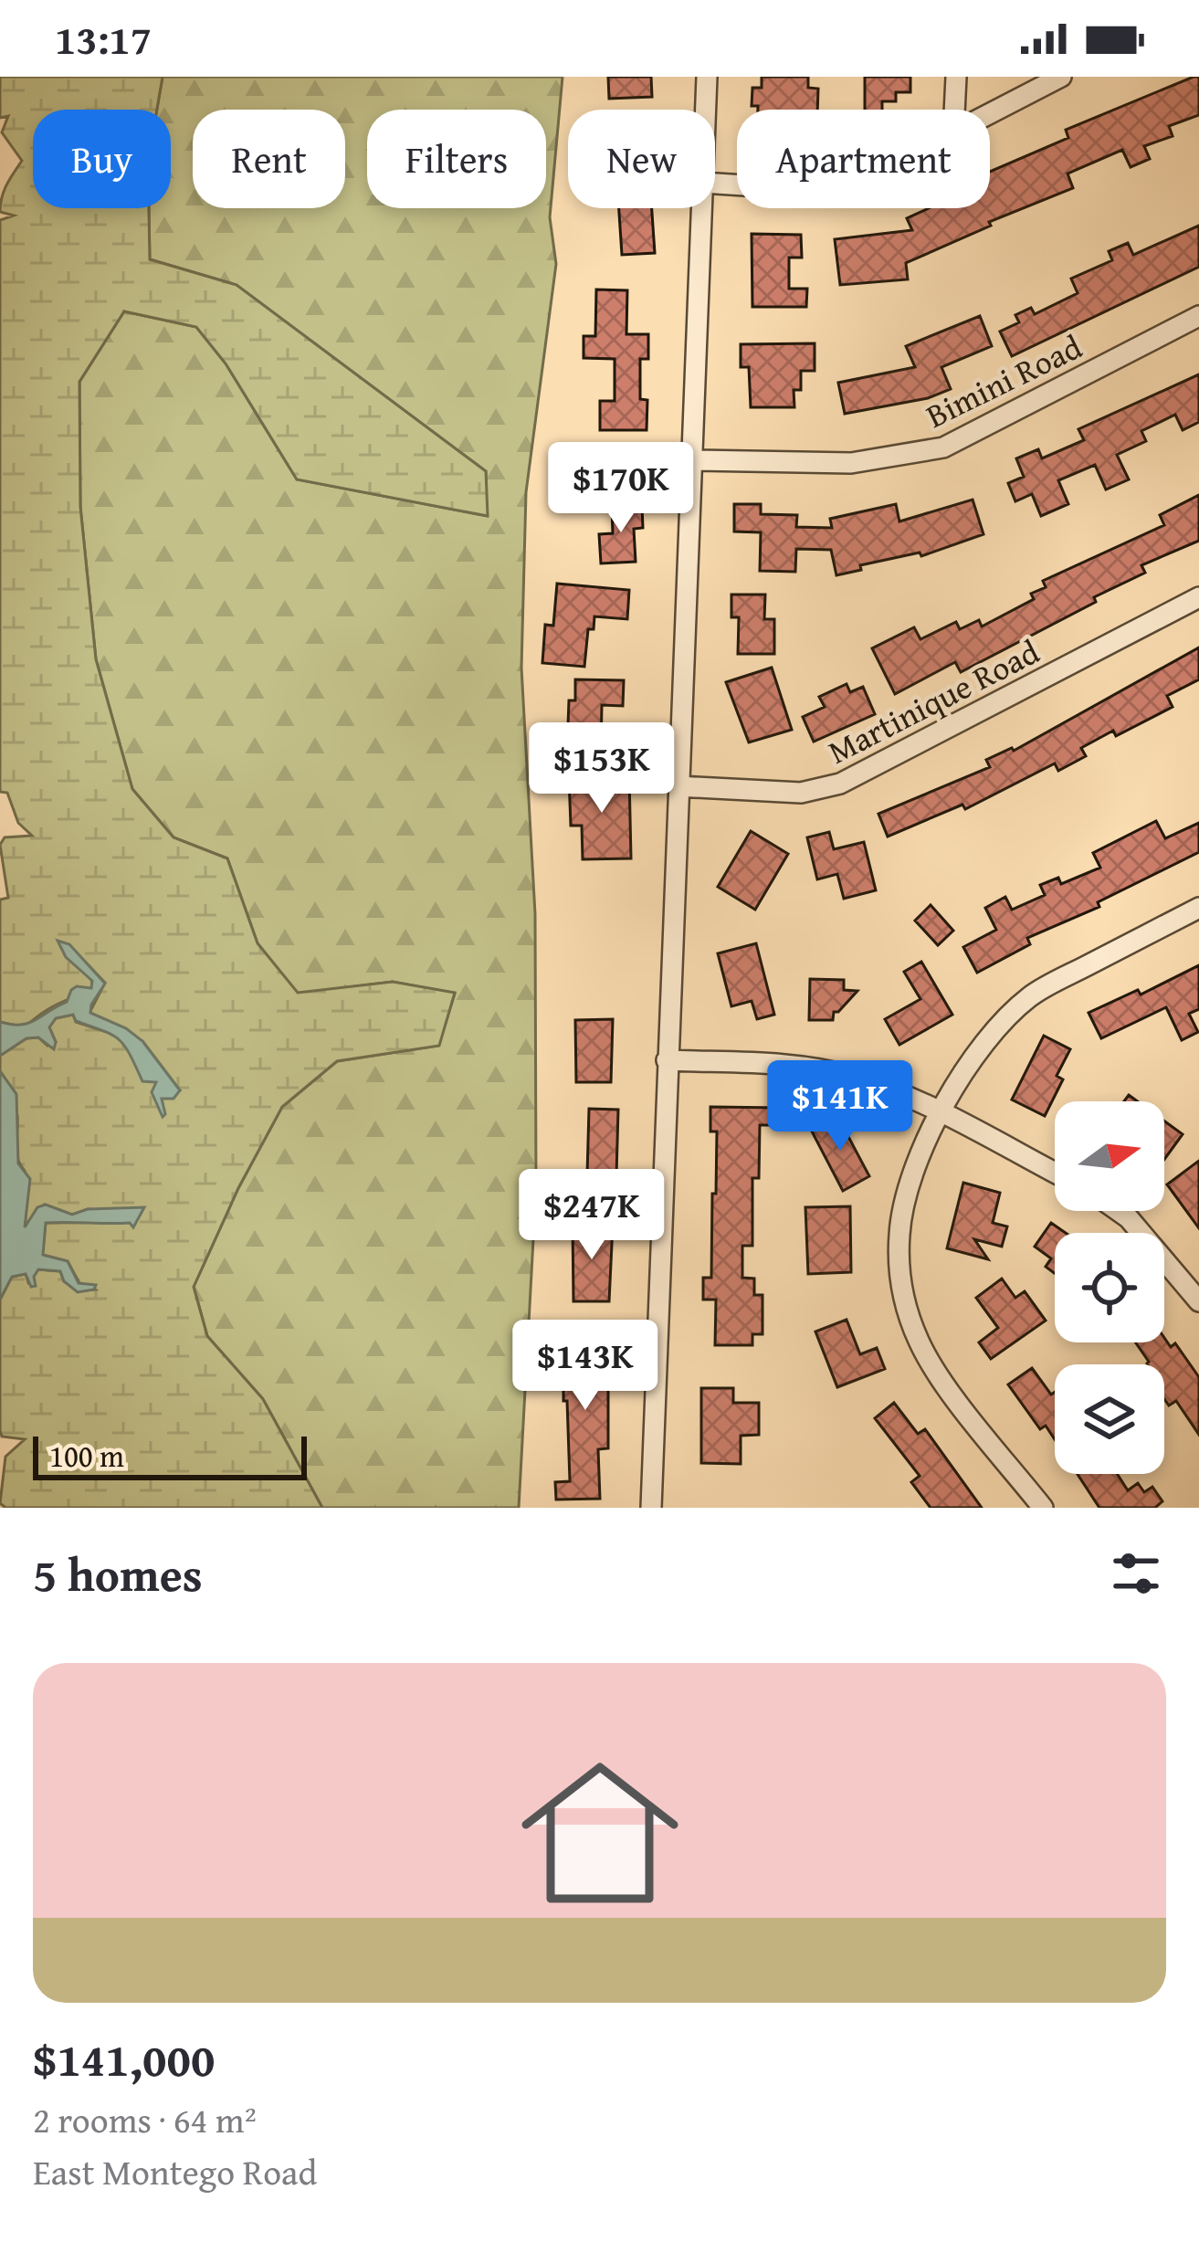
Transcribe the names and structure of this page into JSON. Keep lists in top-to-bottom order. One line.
{"streets":{"street":["Bimini Road","Martinique Road"]},"scale_bar":"100 m","north":"right","page":{"status":"13:17","chip":["Buy","Rent","Filters","New","Apartment"],"price":["$170K","$153K","$141K","$247K","$143K"],"scale":"100 m","heading":"5 homes","list":[{"name":"$141,000","note":"2 rooms · 64 m² · East Montego Road"}]}}
